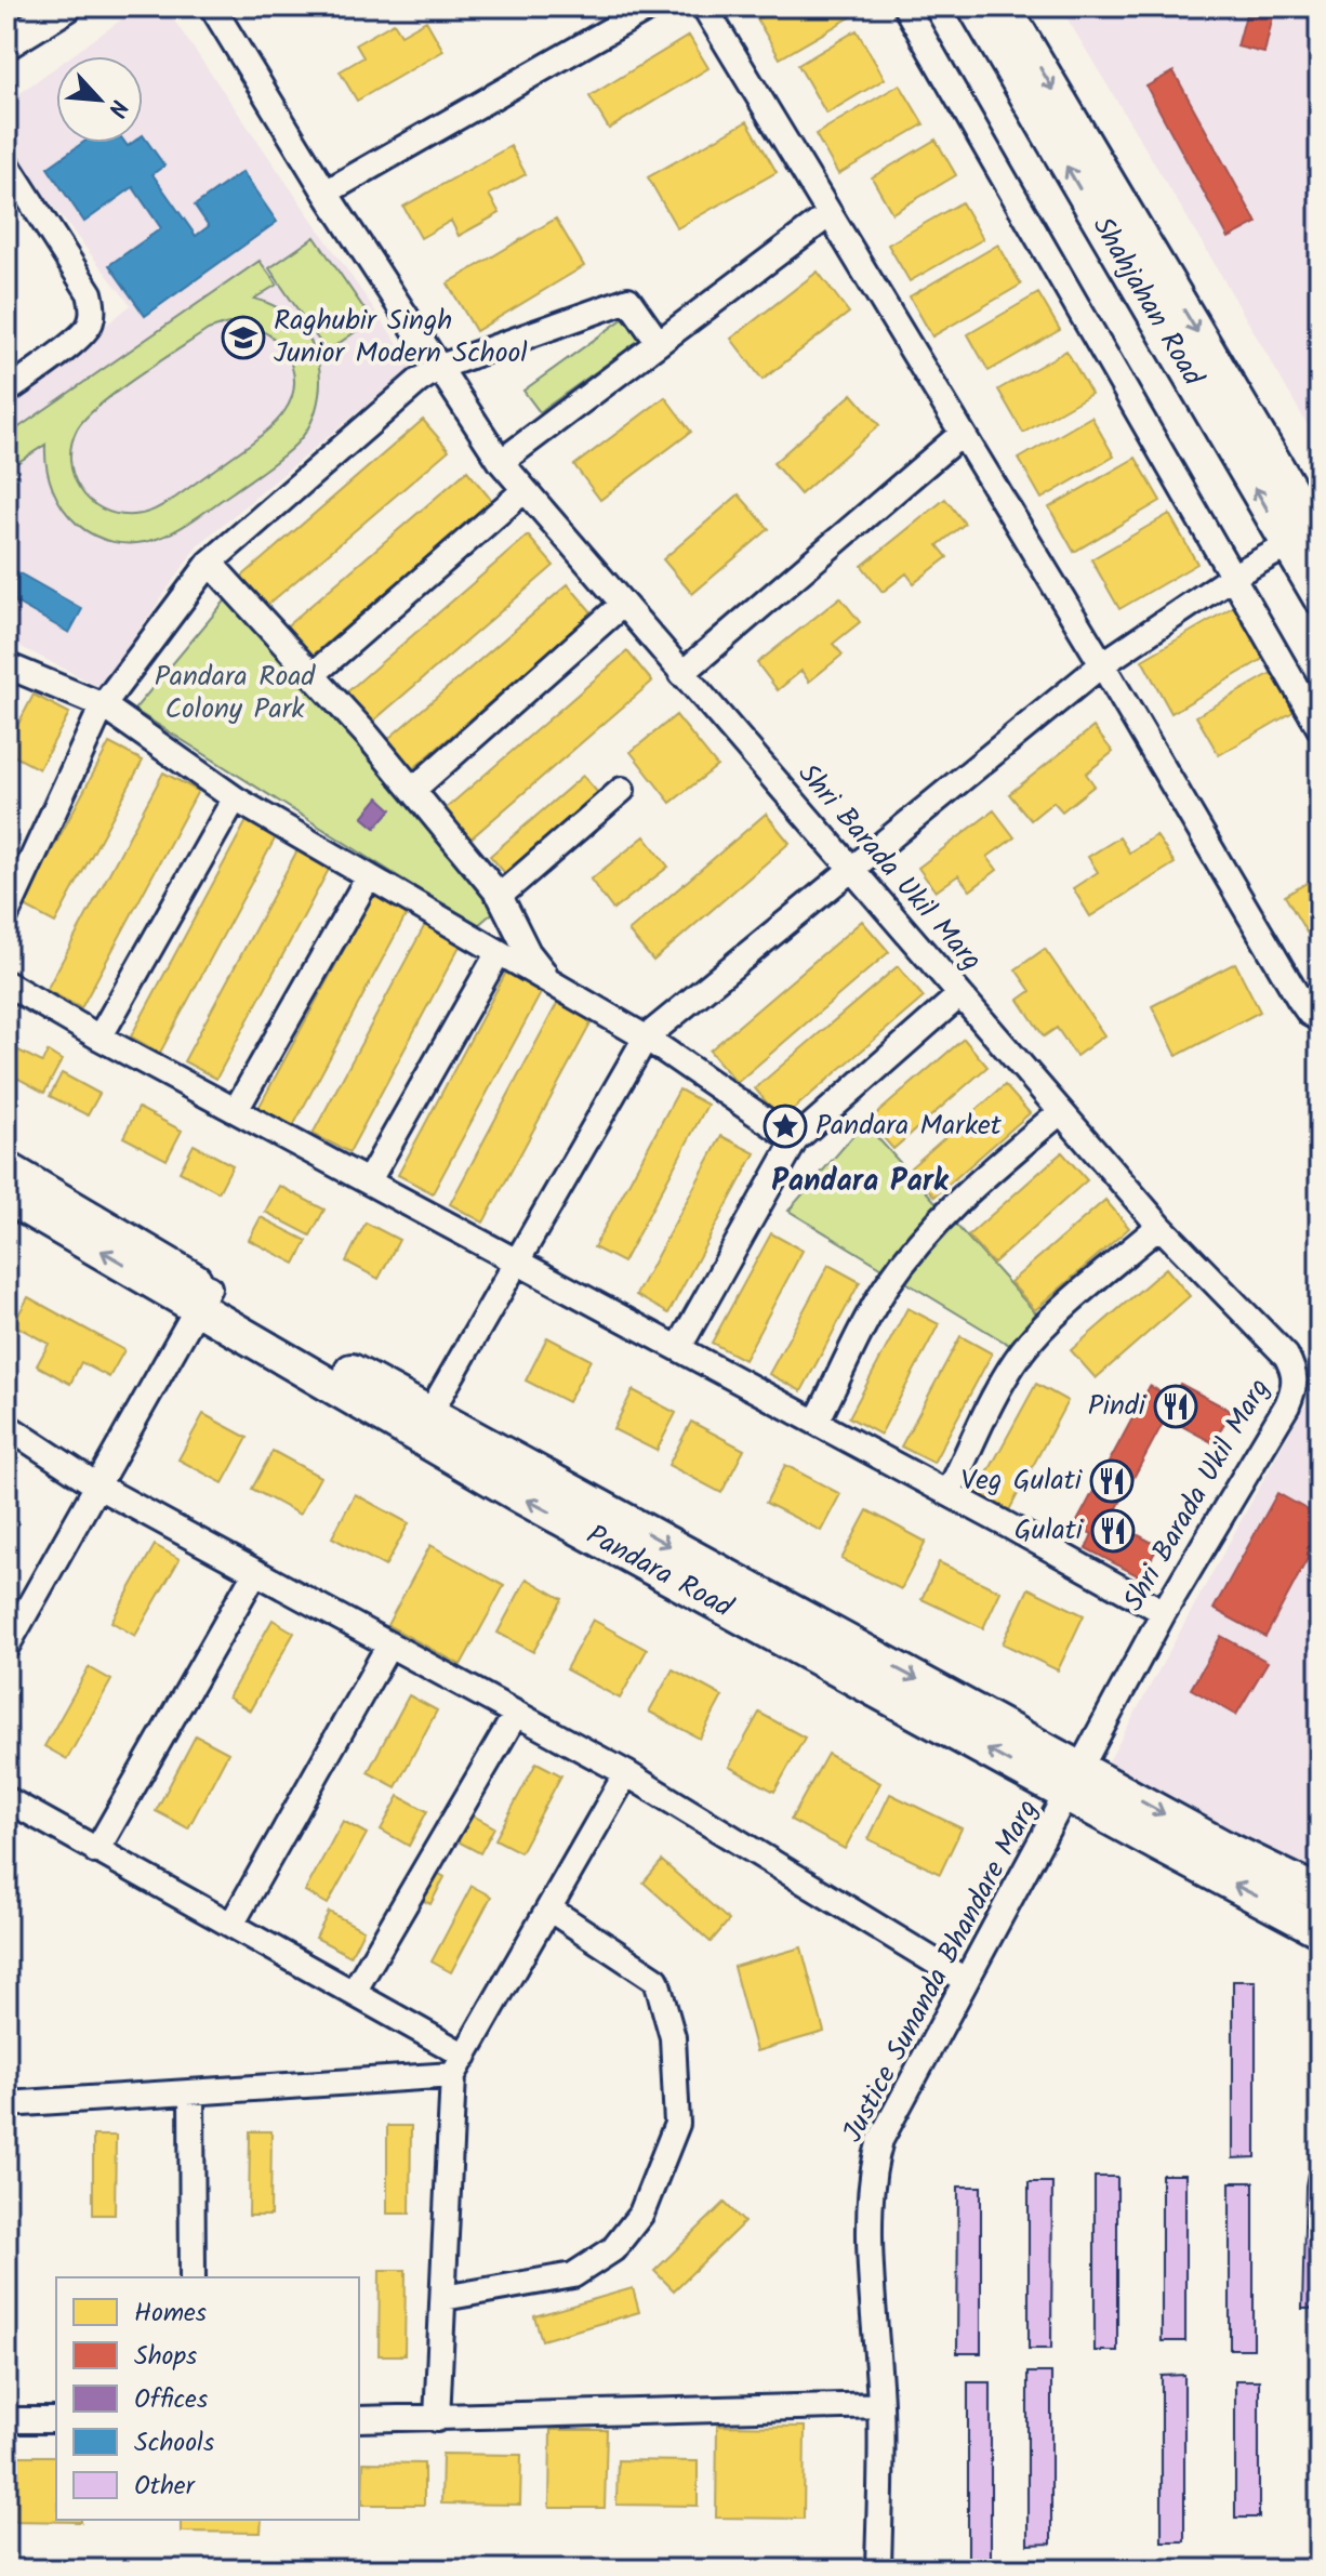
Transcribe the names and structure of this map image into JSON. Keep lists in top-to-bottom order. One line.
{"streets":{"main road":["Shahjahan Road","Pandara Road"],"street":["Shri Barada Ukil Marg","Justice Sunanda Bhandare Marg"]},"crossings":[["Shri Barada Ukil Marg","Pandara Road"],["Shri Barada Ukil Marg","Justice Sunanda Bhandare Marg"],["Pandara Road","Justice Sunanda Bhandare Marg"]],"districts":["Pandara Park"],"parks":["Pandara Road Colony Park"],"places":{"school or university":["Raghubir Singh Junior Modern School"],"place":["Pandara Market"],"restaurant":["Pindi","Veg Gulati","Gulati"]},"legend":["Homes","Shops","Offices","Schools","Other"],"north":"bottom right"}
